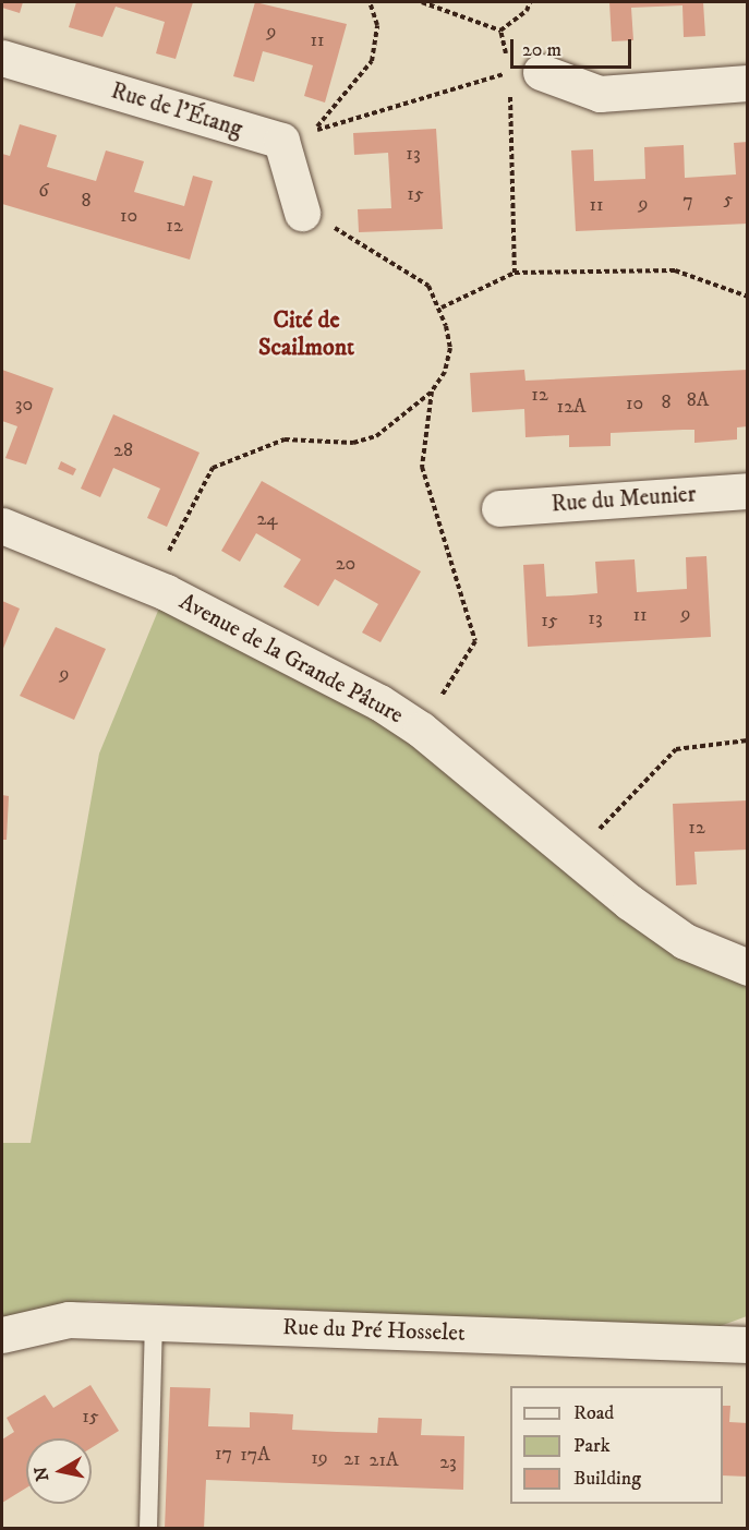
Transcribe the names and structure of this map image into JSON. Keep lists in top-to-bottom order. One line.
{"streets":{"street":["Rue de l'Étang","Rue du Meunier","Avenue de la Grande Pâture","Rue du Pré Hosselet"]},"districts":["Cité de Scailmont"],"house_numbers":["9","11","13","6","15","5","8","7","9","11","10","12","12","8A","8","10","30","12A","28","24","20","9","11","13","15","9","12","15","17","17A","19","21","21A","23"],"legend":["Road","Park","Building"],"scale_bar":"20 m","north":"left"}
